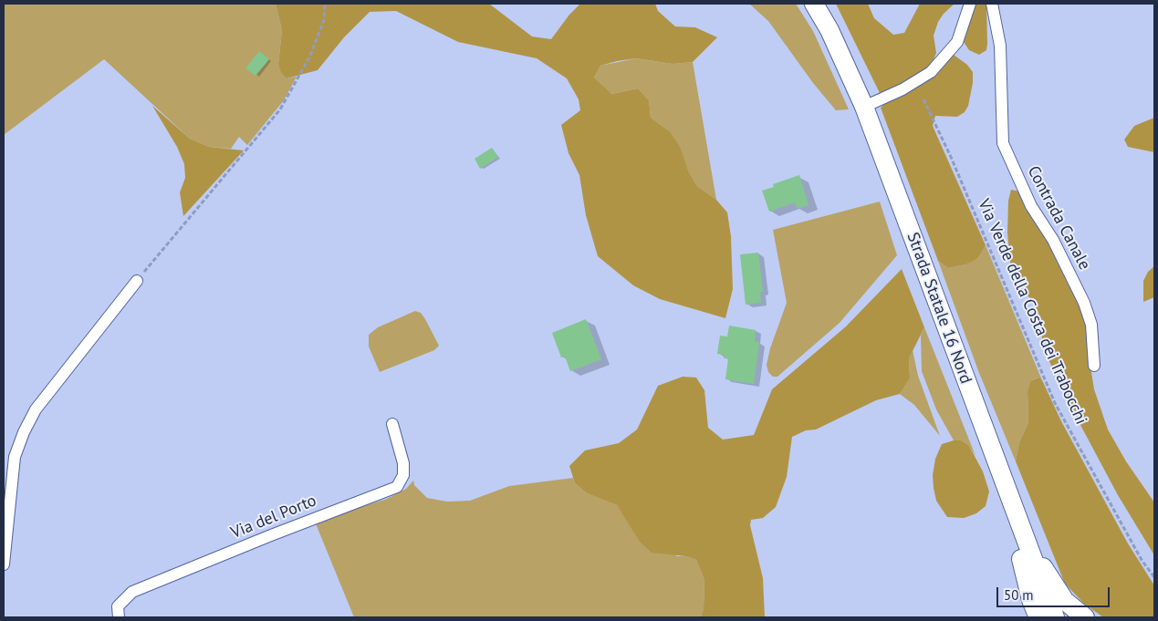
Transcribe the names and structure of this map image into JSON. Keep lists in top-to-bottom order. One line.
{"streets":{"main road":["Strada Statale 16 Nord"],"street":["Contrada Canale","Via del Porto"],"path":["Via Verde della Costa dei Trabocchi"]},"scale_bar":"50 m"}
